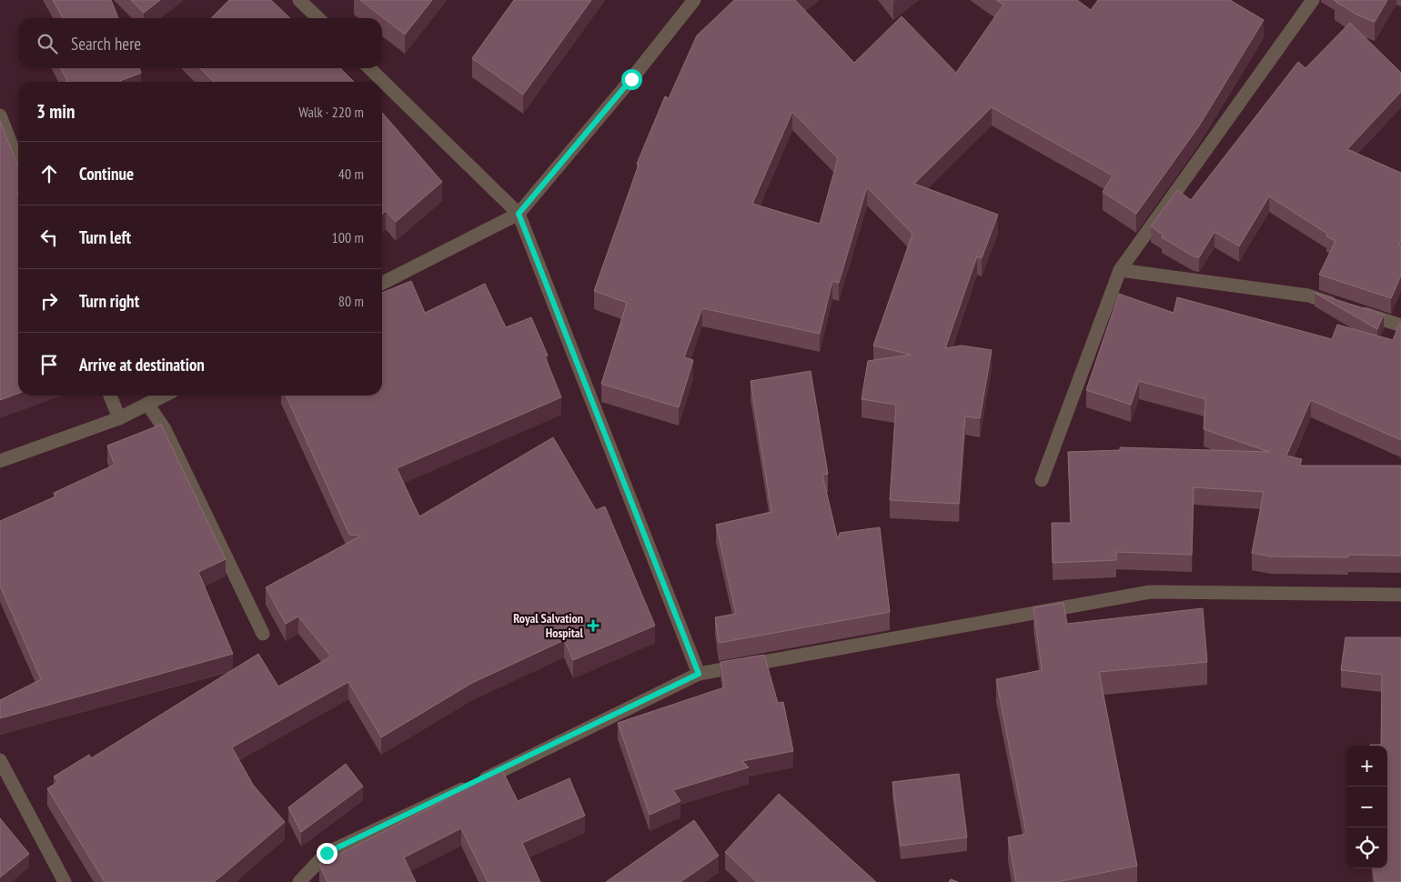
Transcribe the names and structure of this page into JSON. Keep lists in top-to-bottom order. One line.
{"places":{"health":["Royal Salvation Hospital"]},"page":{"search":"Search here","heading":["3 min","Walk · 220 m"],"list":[["Continue","40 m"],["Turn left","100 m"],["Turn right","80 m"],"Arrive at destination"],"map_buttons":["+","−"]}}
